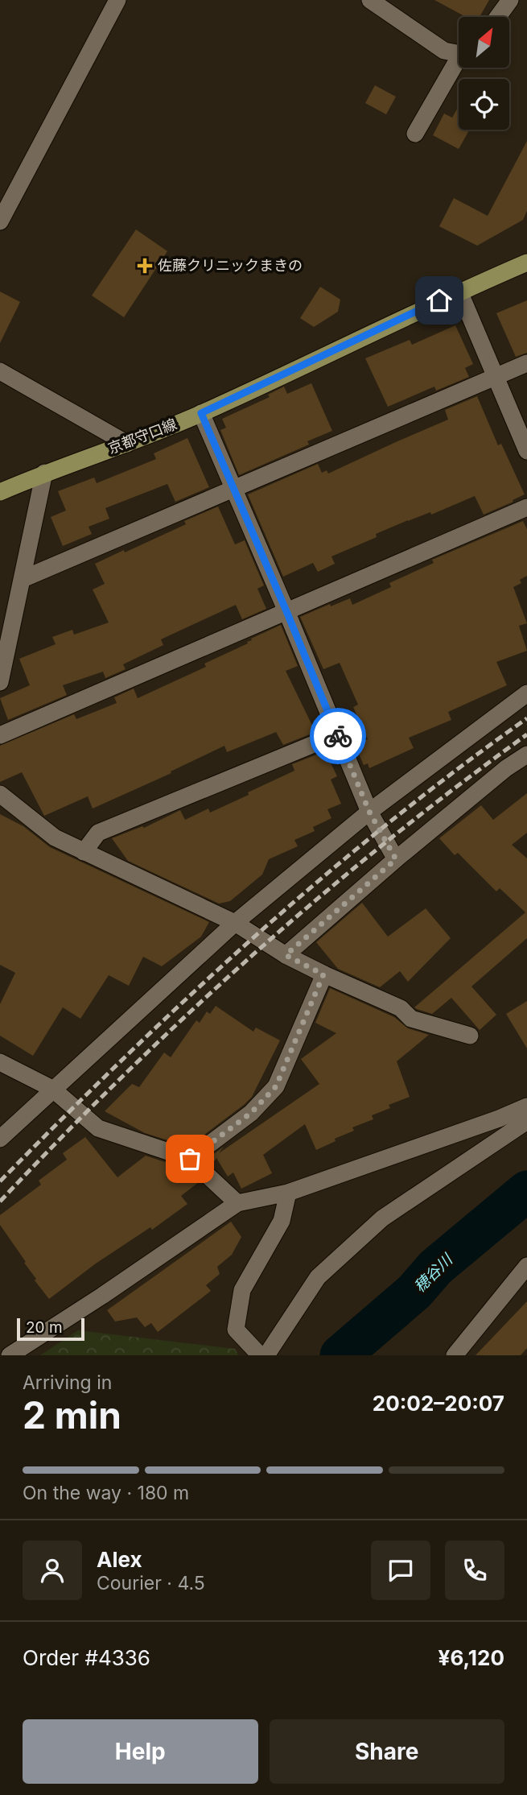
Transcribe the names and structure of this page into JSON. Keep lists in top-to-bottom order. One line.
{"streets":{"main road":["京都守口線"]},"water":["穂谷川"],"places":{"health":["佐藤クリニックまきの"]},"scale_bar":"20 m","north":"top right","page":{"scale":"20 m","heading":["2 min","Arriving in","20:02–20:07"],"panel":["Alex","Courier · 4.5","Order #4336","¥6,120"],"bar":"On the way · 180 m","buttons":["Help","Share"]}}
